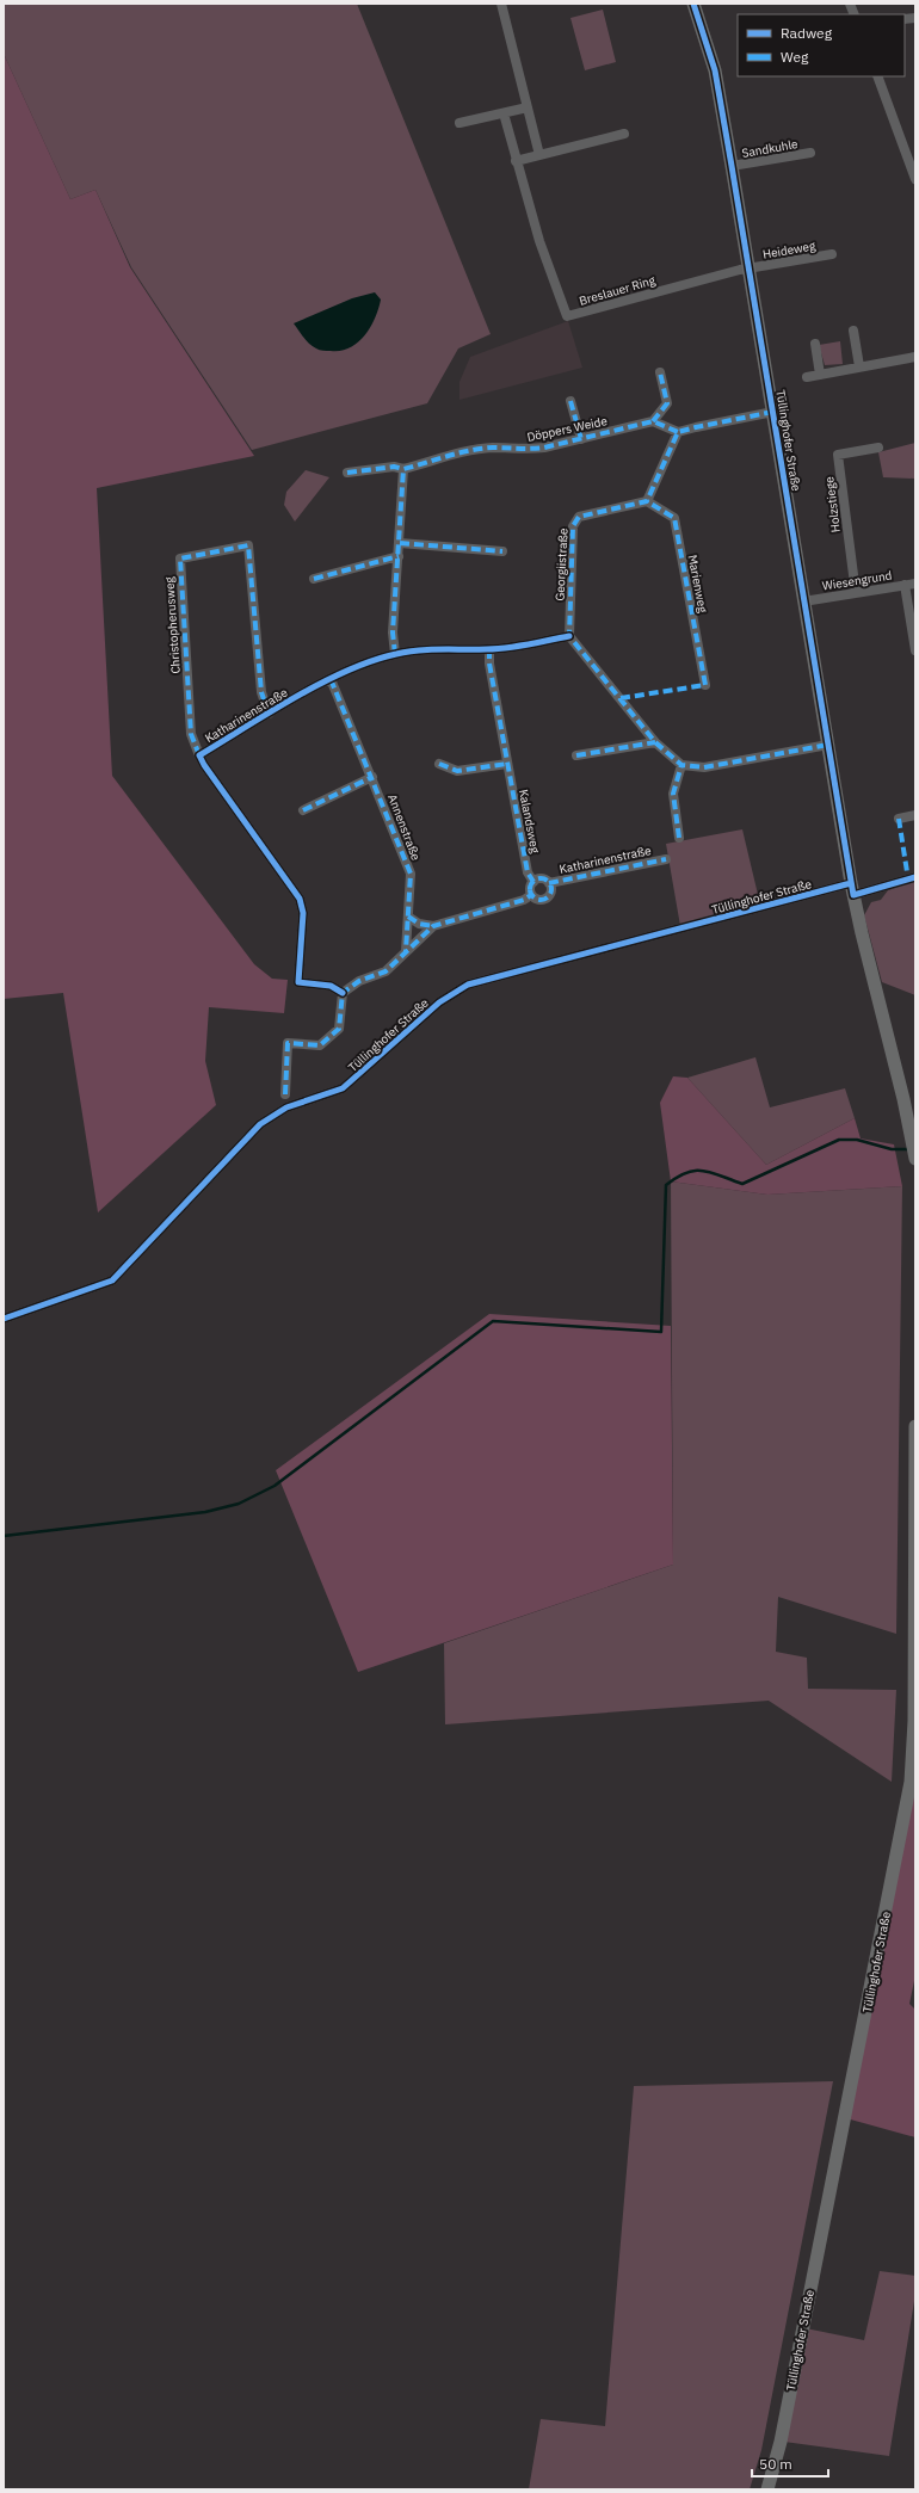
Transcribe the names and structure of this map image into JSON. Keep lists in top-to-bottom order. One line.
{"streets":{"main road":["Tüllinghofer Straße"],"street":["Sandkuhle","Heideweg","Breslauer Ring","Döppers Weide","Holzstiege","Georgiistraße","Wiesengrund","Marienweg","Christopherusweg","Katharinenstraße","Kalandsweg","Annenstraße"]},"crossings":[["Sandkuhle","Tüllinghofer Straße"],["Heideweg","Breslauer Ring"],["Heideweg","Tüllinghofer Straße"],["Breslauer Ring","Tüllinghofer Straße"],["Tüllinghofer Straße","Wiesengrund"],["Holzstiege","Wiesengrund"],["Georgiistraße","Marienweg"],["Georgiistraße","Katharinenstraße"],["Christopherusweg","Katharinenstraße"],["Katharinenstraße","Kalandsweg"],["Katharinenstraße","Annenstraße"]],"legend":["Radweg","Weg"],"scale_bar":"50 m"}
